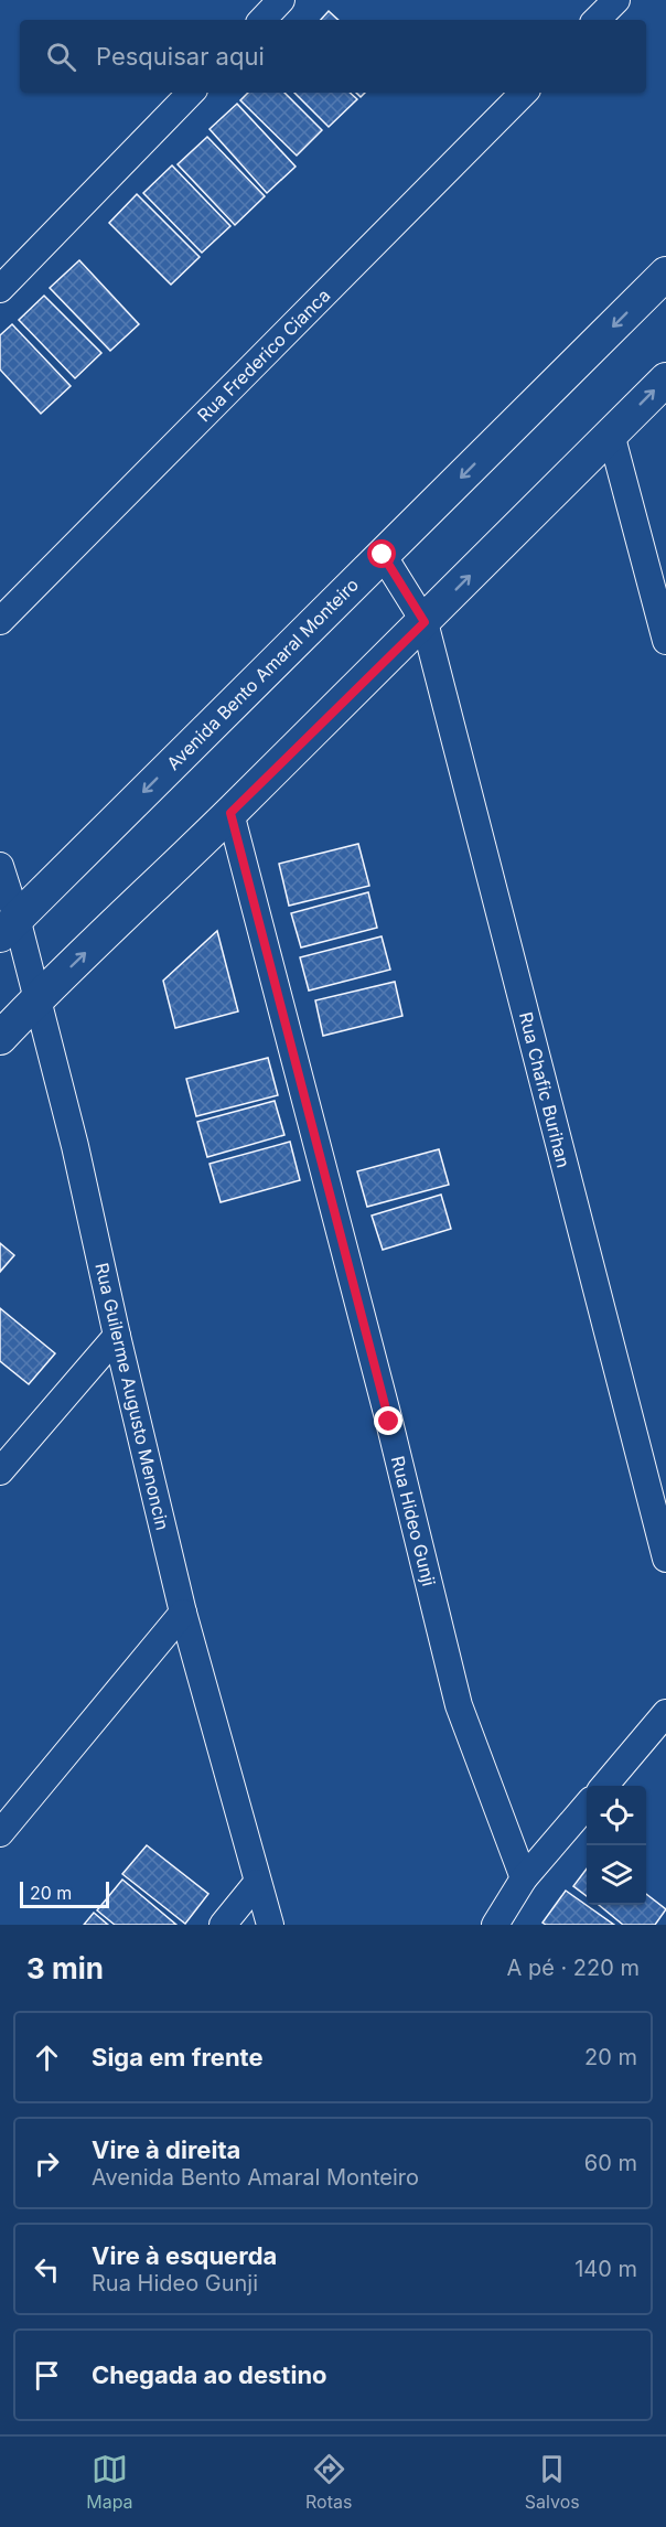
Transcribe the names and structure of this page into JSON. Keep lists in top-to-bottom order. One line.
{"streets":{"street":["Rua Frederico Cianca","Avenida Bento Amaral Monteiro","Rua Chafic Burihan","Rua Guilerme Augusto Menoncin","Rua Hideo Gunji"]},"crossings":[["Avenida Bento Amaral Monteiro","Rua Chafic Burihan"],["Avenida Bento Amaral Monteiro","Rua Guilerme Augusto Menoncin"]],"scale_bar":"20 m","page":{"search":"Pesquisar aqui","scale":"20 m","heading":["3 min","A pé · 220 m"],"list":[["Siga em frente","20 m"],["Vire à direita","Avenida Bento Amaral Monteiro","60 m"],["Vire à esquerda","Rua Hideo Gunji","140 m"],"Chegada ao destino"],"nav":["Mapa","Rotas","Salvos"]}}
